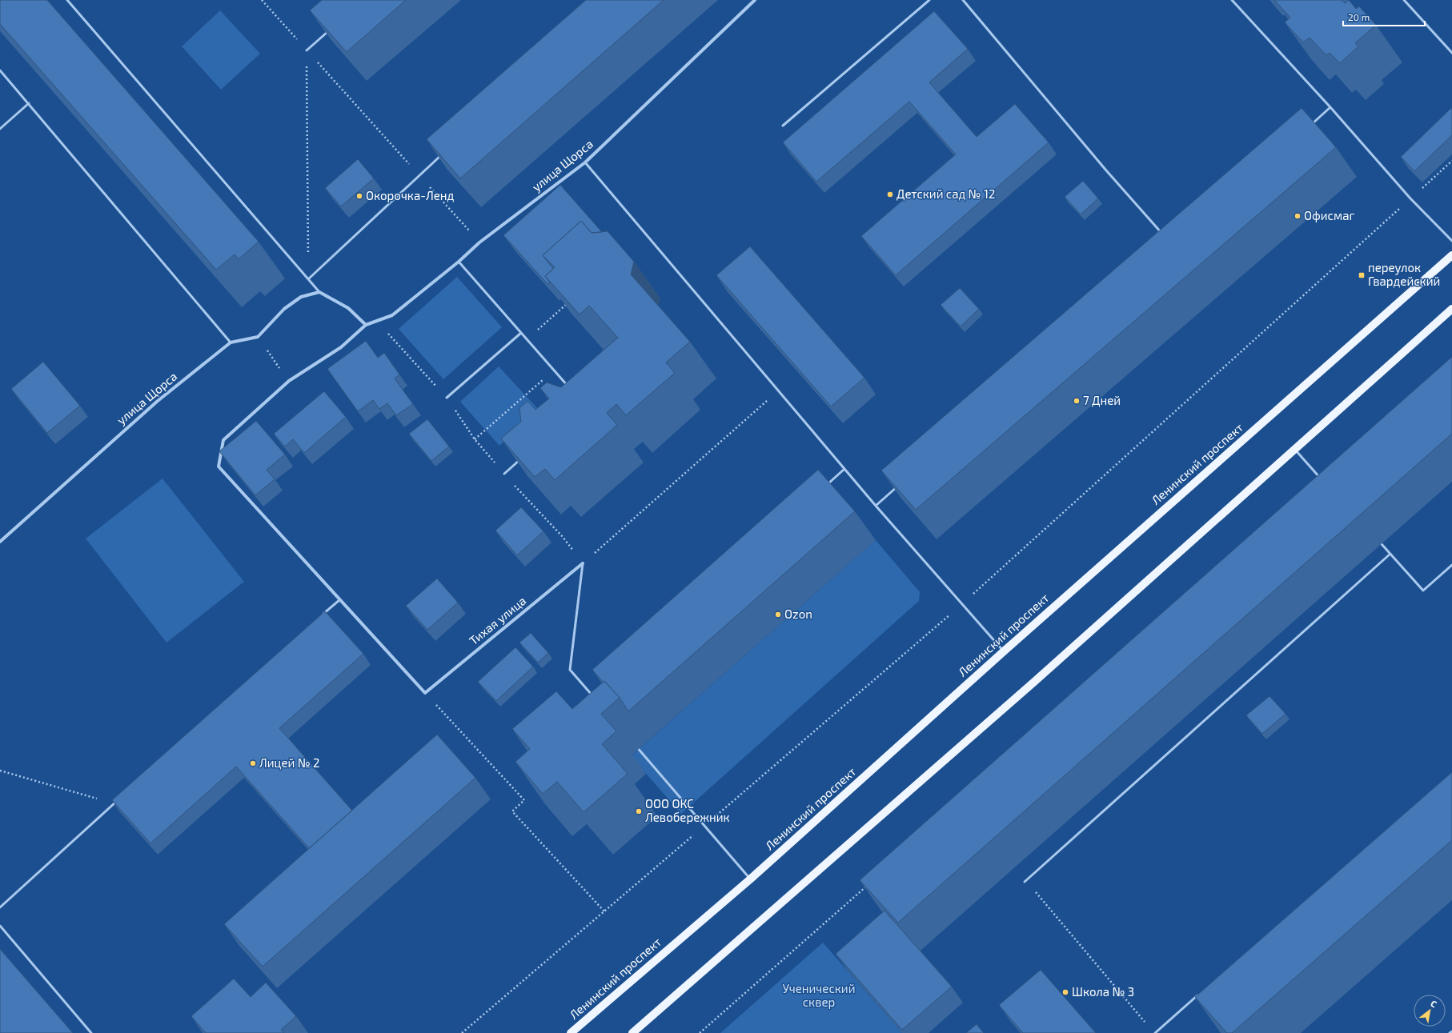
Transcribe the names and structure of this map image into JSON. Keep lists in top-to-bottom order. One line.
{"streets":{"main road":["Ленинский проспект"],"street":["улица Щорса","Тихая улица"]},"parks":["Ученический сквер"],"places":{"other":["Детский сад № 12","Окорочка-Ленд","Офисмаг","7 Дней","Ozon","Лицей № 2","ООО ОКС Левобережник","Школа № 3"],"transit":["переулок Гвардейский"]},"scale_bar":"20 m","north":"top right"}
